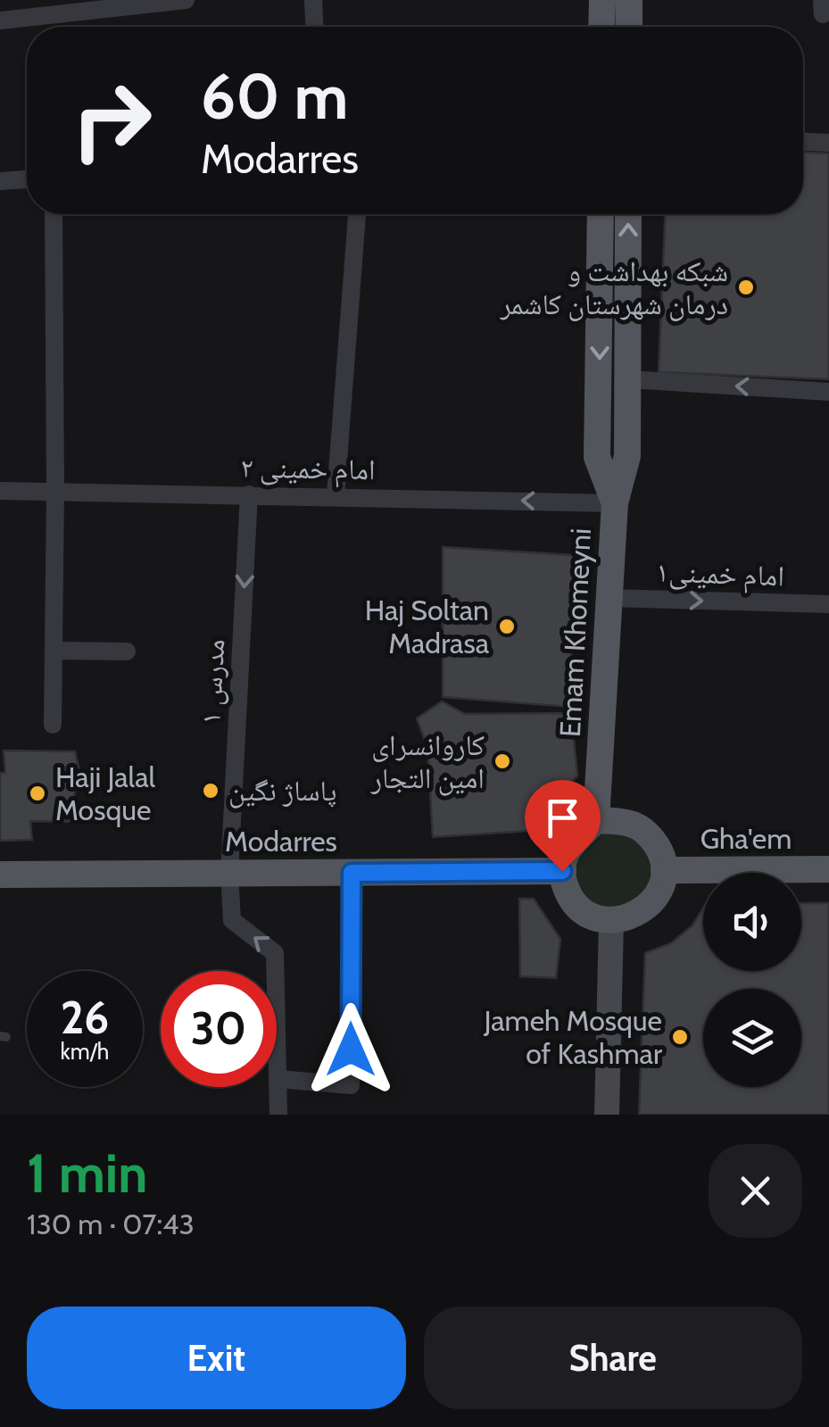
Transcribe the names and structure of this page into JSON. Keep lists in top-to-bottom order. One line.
{"streets":{"main road":["Emam Khomeyni","Gha'em","Modarres"],"street":["امام خمینی ۲","امام خمینی۱","مدرس ۱"]},"crossings":[["امام خمینی ۲","Emam Khomeyni"],["امام خمینی ۲","مدرس ۱"],["امام خمینی۱","Emam Khomeyni"],["Emam Khomeyni","Gha'em"],["Emam Khomeyni","Modarres"],["مدرس ۱","Modarres"],["Gha'em","Modarres"]],"one_way":["امام خمینی ۲","امام خمینی۱"],"places":["شبکه بهداشت و درمان شهرستان کاشمر","Haj Soltan Madrasa","کاروانسرای امین التجار","پاساژ نگین","Haji Jalal Mosque","Jameh Mosque of Kashmar"],"page":{"turn":["60 m","Modarres"],"speed":"26 km/h","limit":"30","heading":["1 min","130 m · 07:43"],"buttons":["Exit","Share"]}}
